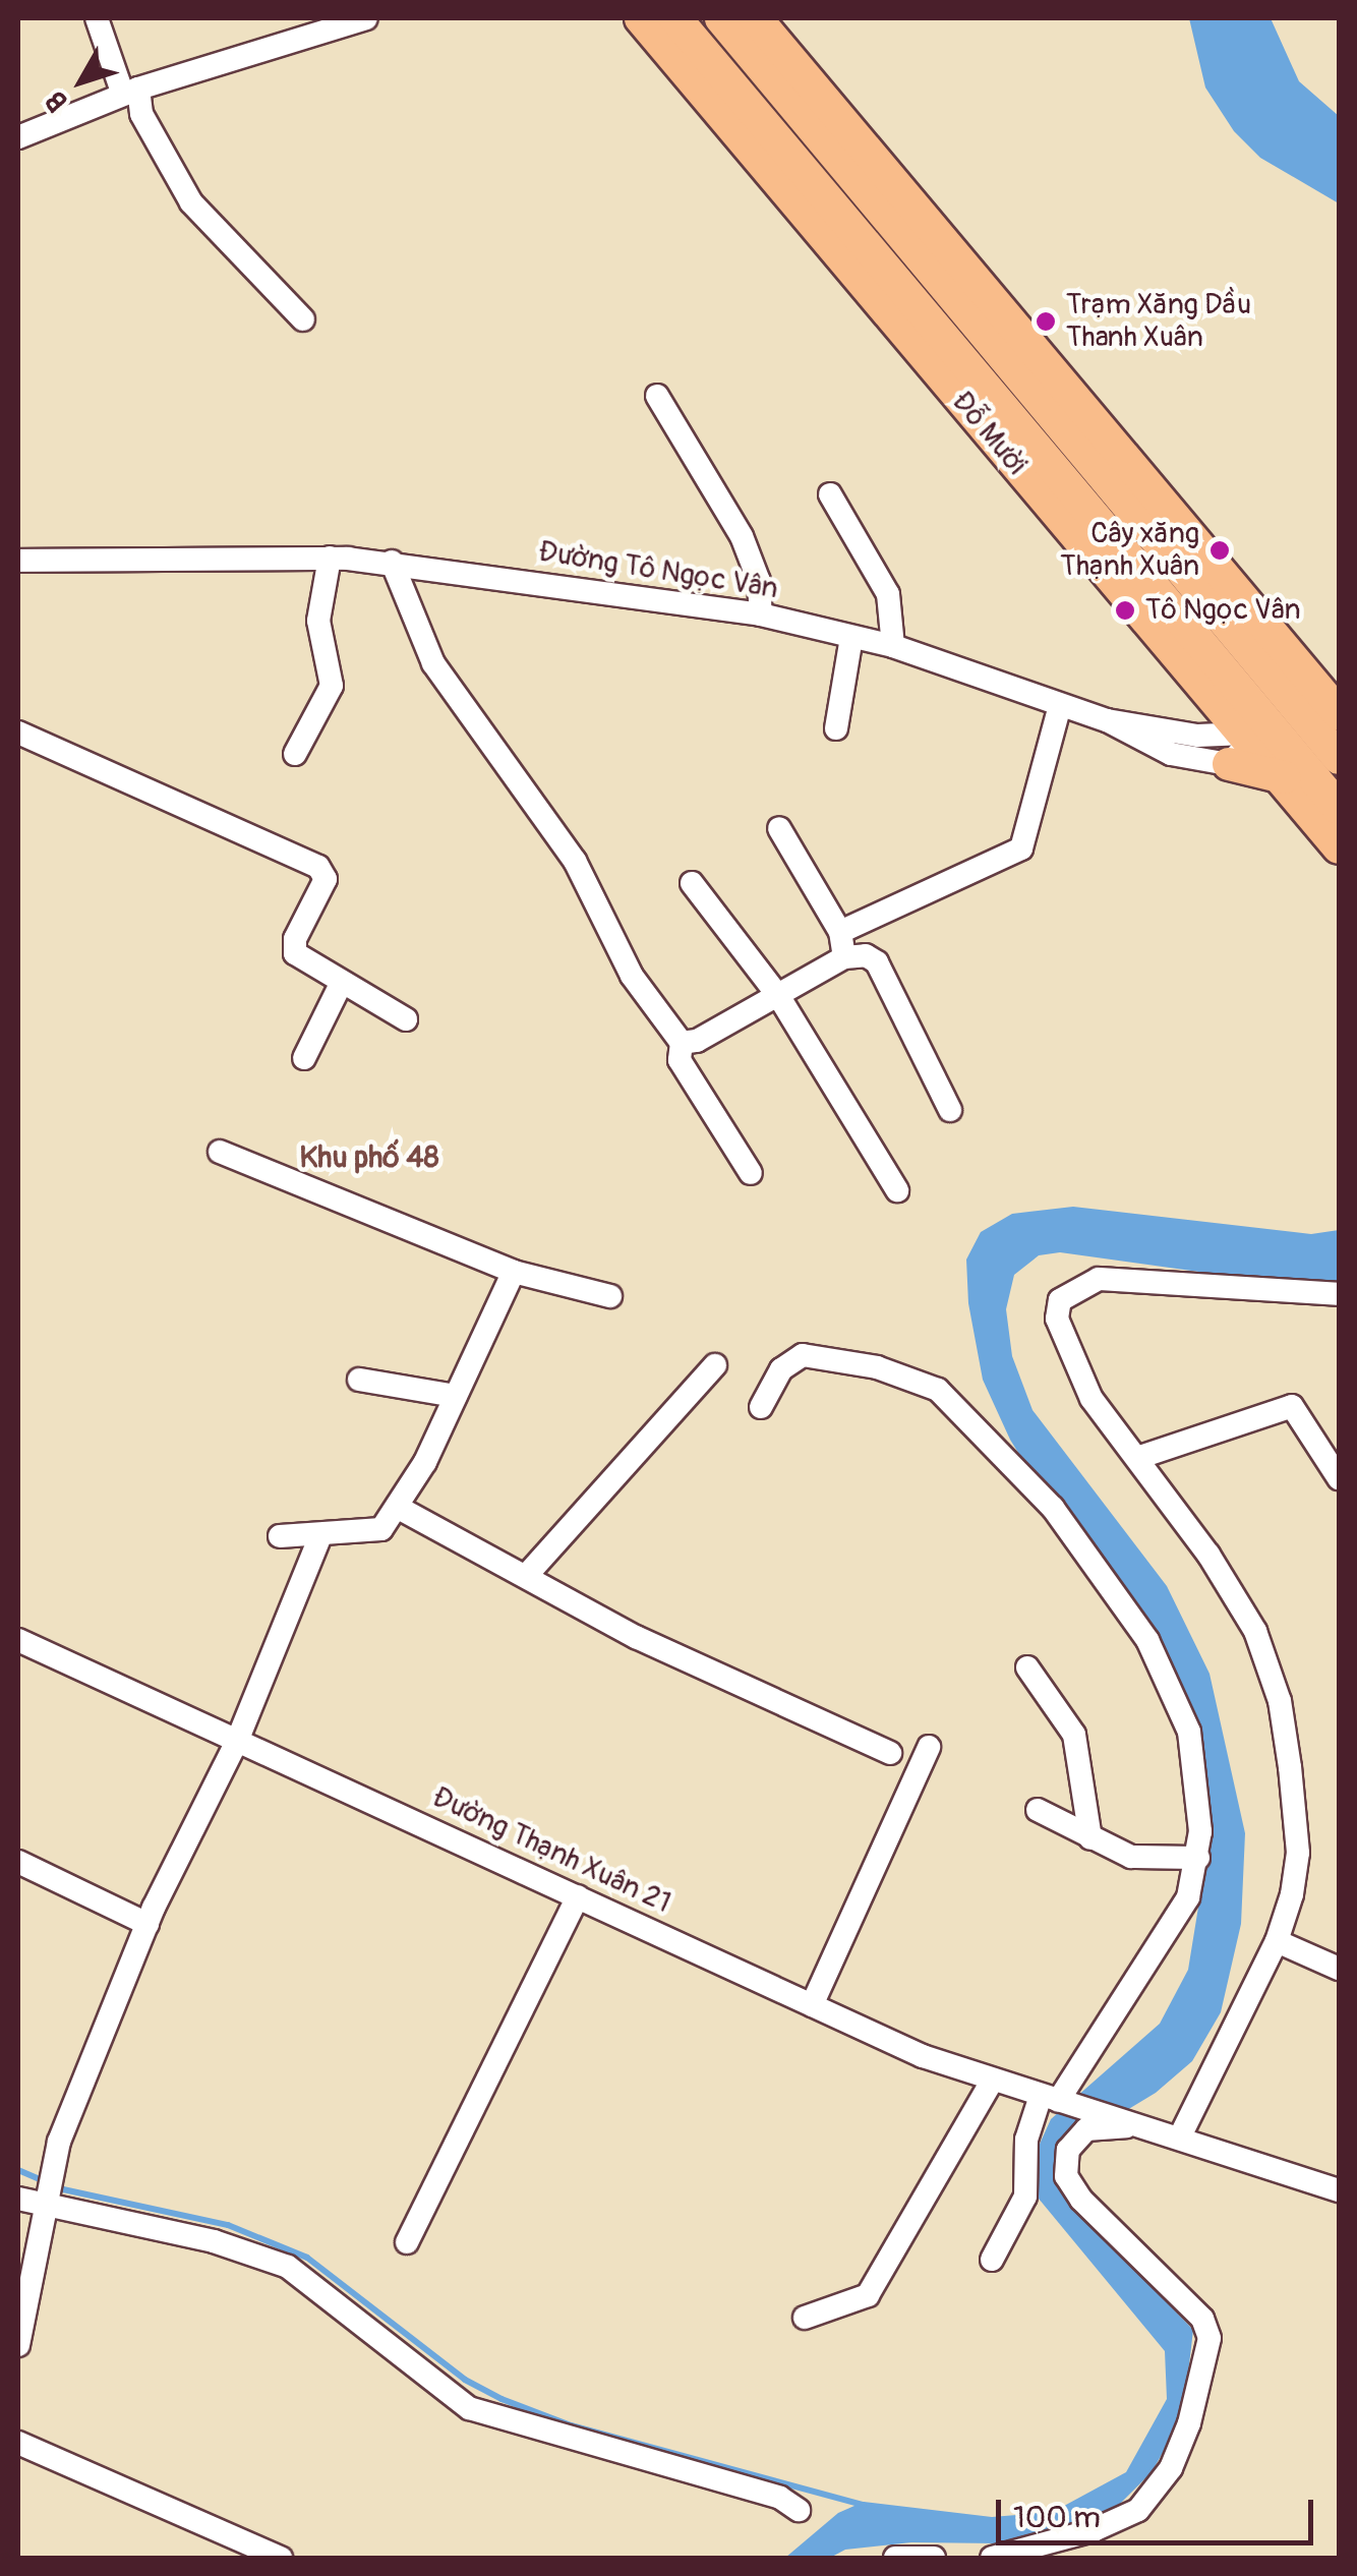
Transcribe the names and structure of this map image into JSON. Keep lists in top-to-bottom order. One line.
{"streets":{"highway":["Đỗ Mười"],"street":["Đường Tô Ngọc Vân","Đường Thạnh Xuân 21"]},"districts":["Khu phố 48"],"places":["Trạm Xăng Dầu Thanh Xuân","Cây xăng Thạnh Xuân","Tô Ngọc Vân"],"scale_bar":"100 m","north":"bottom left"}
